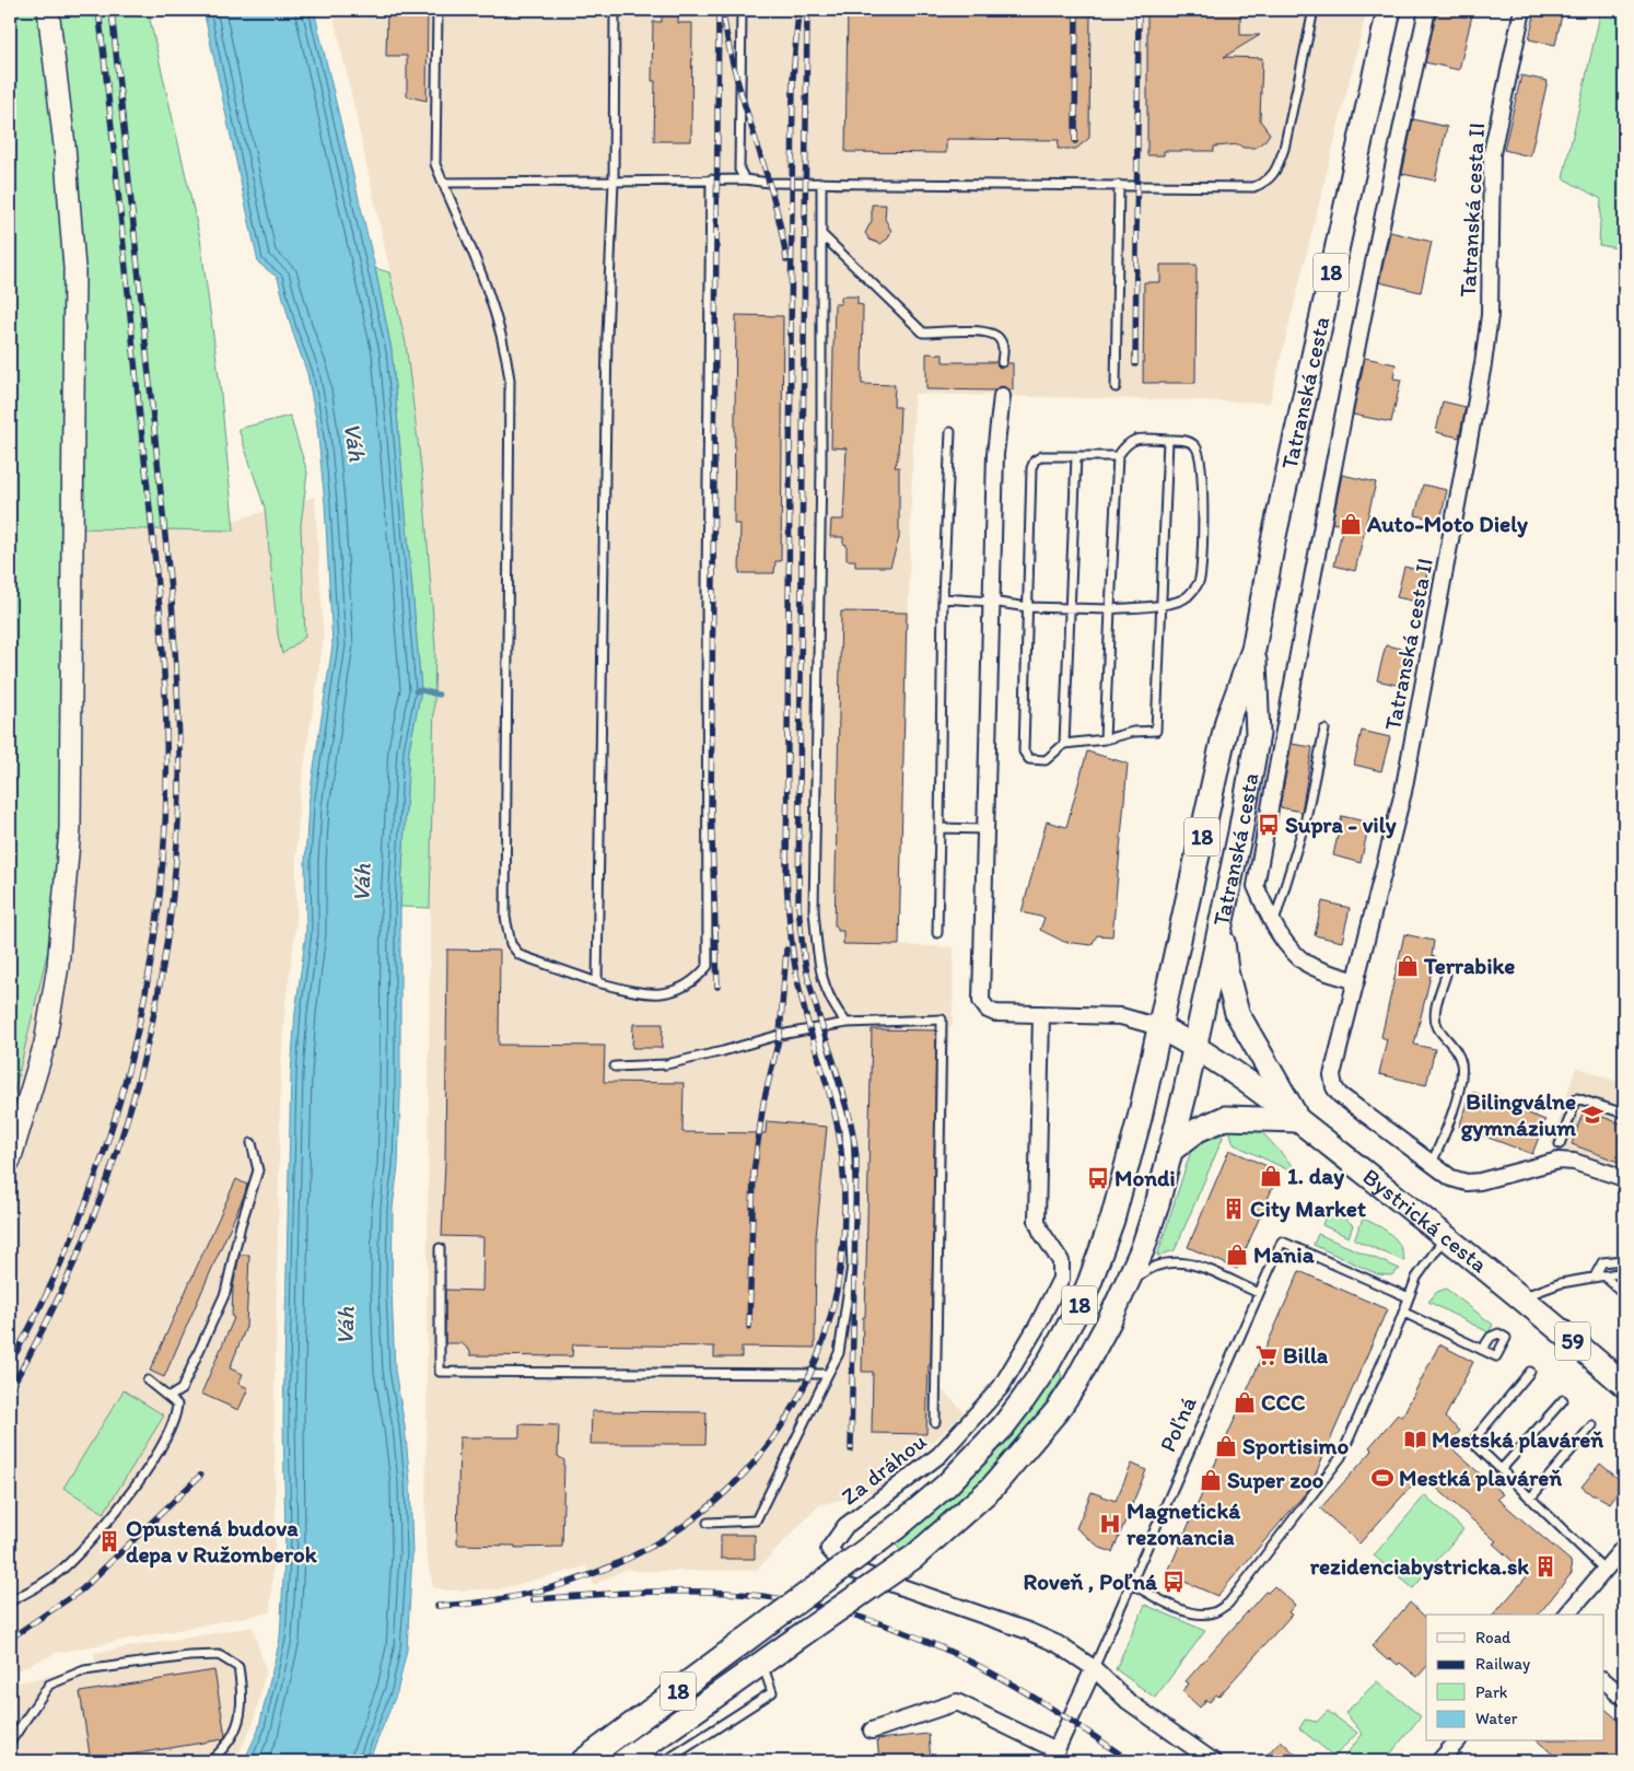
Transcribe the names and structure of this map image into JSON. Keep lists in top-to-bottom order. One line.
{"streets":{"main road":["18","Tatranská cesta","Bystrická cesta","59"],"street":["Tatranská cesta II","Poľná","Za dráhou"]},"crossings":[["18","Tatranská cesta"],["18","Bystrická cesta"],["Tatranská cesta","Bystrická cesta"],["Poľná","Za dráhou"]],"water":["Váh"],"places":{"shop":["Auto-Moto Diely","Terrabike","1. day","Mania","CCC","Sportisimo","Super zoo"],"bus stop":["Supra - vily","Mondi","Roveň , Poľná"],"school or university":["Bilingválne gymnázium"],"building":["City Market","Opustená budova depa v Ružomberok","rezidenciabystricka.sk"],"supermarket":["Billa"],"library":["Mestská plaváreň"],"sports":["Mestká plaváreň"],"hospital":["Magnetická rezonancia"]},"legend":["Road","Railway","Park","Water"]}
